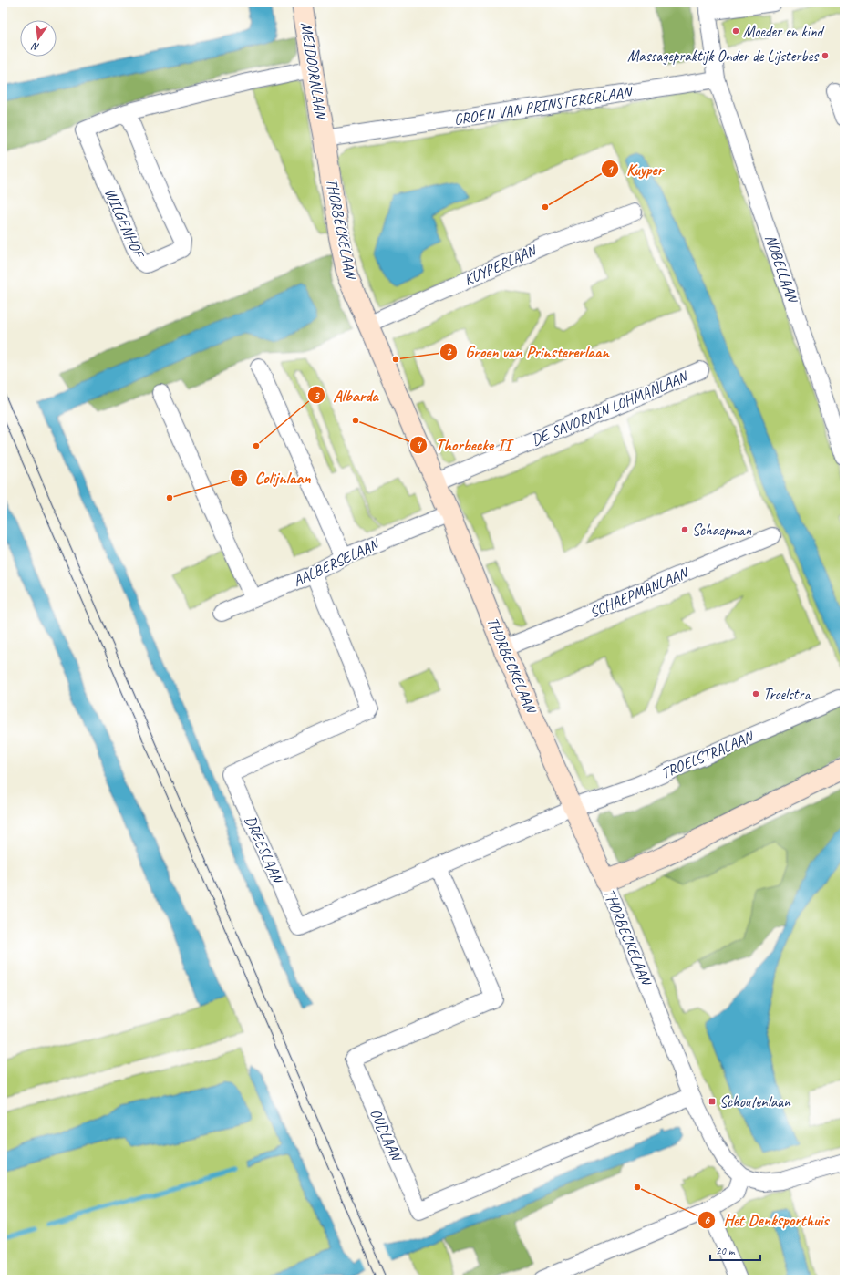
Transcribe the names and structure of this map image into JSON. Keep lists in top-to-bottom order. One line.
{"streets":{"street":["MEIDOORNLAAN","GROEN VAN PRINSTERERLAAN","WILGENHOF","THORBECKELAAN","KUYPERLAAN","NOBELLAAN","DE SAVORNIN LOHMANLAAN","AALBERSELAAN","SCHAEPMANLAAN","TROELSTRALAAN","DREESLAAN","OUDLAAN"]},"crossings":[["MEIDOORNLAAN","GROEN VAN PRINSTERERLAAN"],["MEIDOORNLAAN","WILGENHOF"],["MEIDOORNLAAN","THORBECKELAAN"],["GROEN VAN PRINSTERERLAAN","THORBECKELAAN"],["GROEN VAN PRINSTERERLAAN","NOBELLAAN"],["THORBECKELAAN","KUYPERLAAN"],["THORBECKELAAN","DE SAVORNIN LOHMANLAAN"],["THORBECKELAAN","AALBERSELAAN"],["THORBECKELAAN","SCHAEPMANLAAN"],["THORBECKELAAN","TROELSTRALAAN"],["THORBECKELAAN","DREESLAAN"],["THORBECKELAAN","OUDLAAN"],["AALBERSELAAN","DREESLAAN"],["TROELSTRALAAN","DREESLAAN"],["DREESLAAN","OUDLAAN"]],"places":{"other":["Moeder en kind","Massagepraktijk Onder de Lijsterbes","Kuyper","Groen van Prinstererlaan","Thorbecke II","Albarda","Colijnlaan","Schaepman","Troelstra","Het Denksporthuis"],"transit":["Schoutenlaan"]},"scale_bar":"20 m","north":"bottom"}
